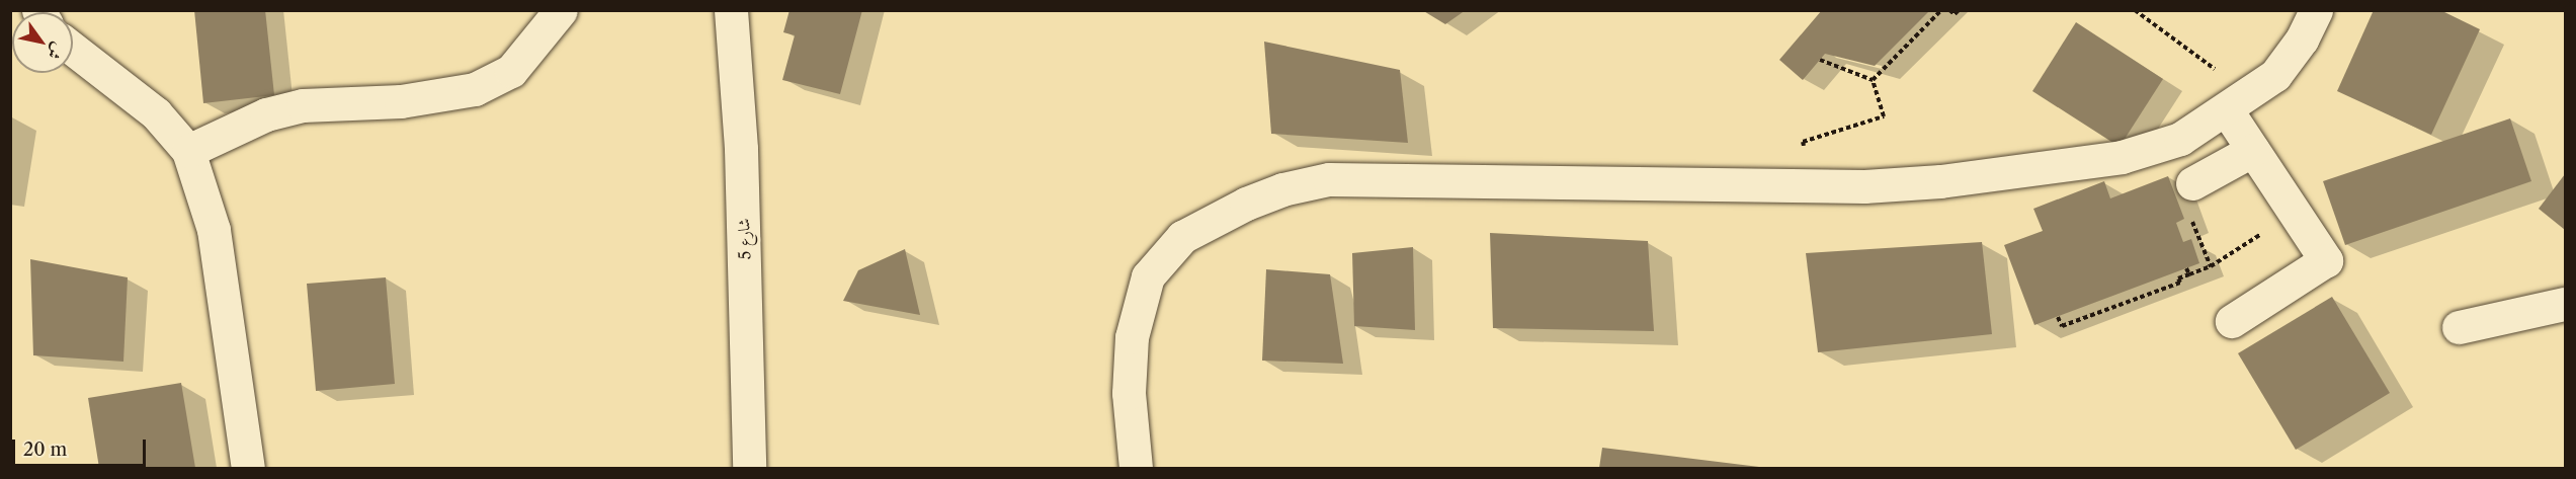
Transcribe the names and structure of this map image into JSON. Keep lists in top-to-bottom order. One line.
{"streets":{"street":["شارع 5"]},"scale_bar":"20 m","north":"bottom right"}
